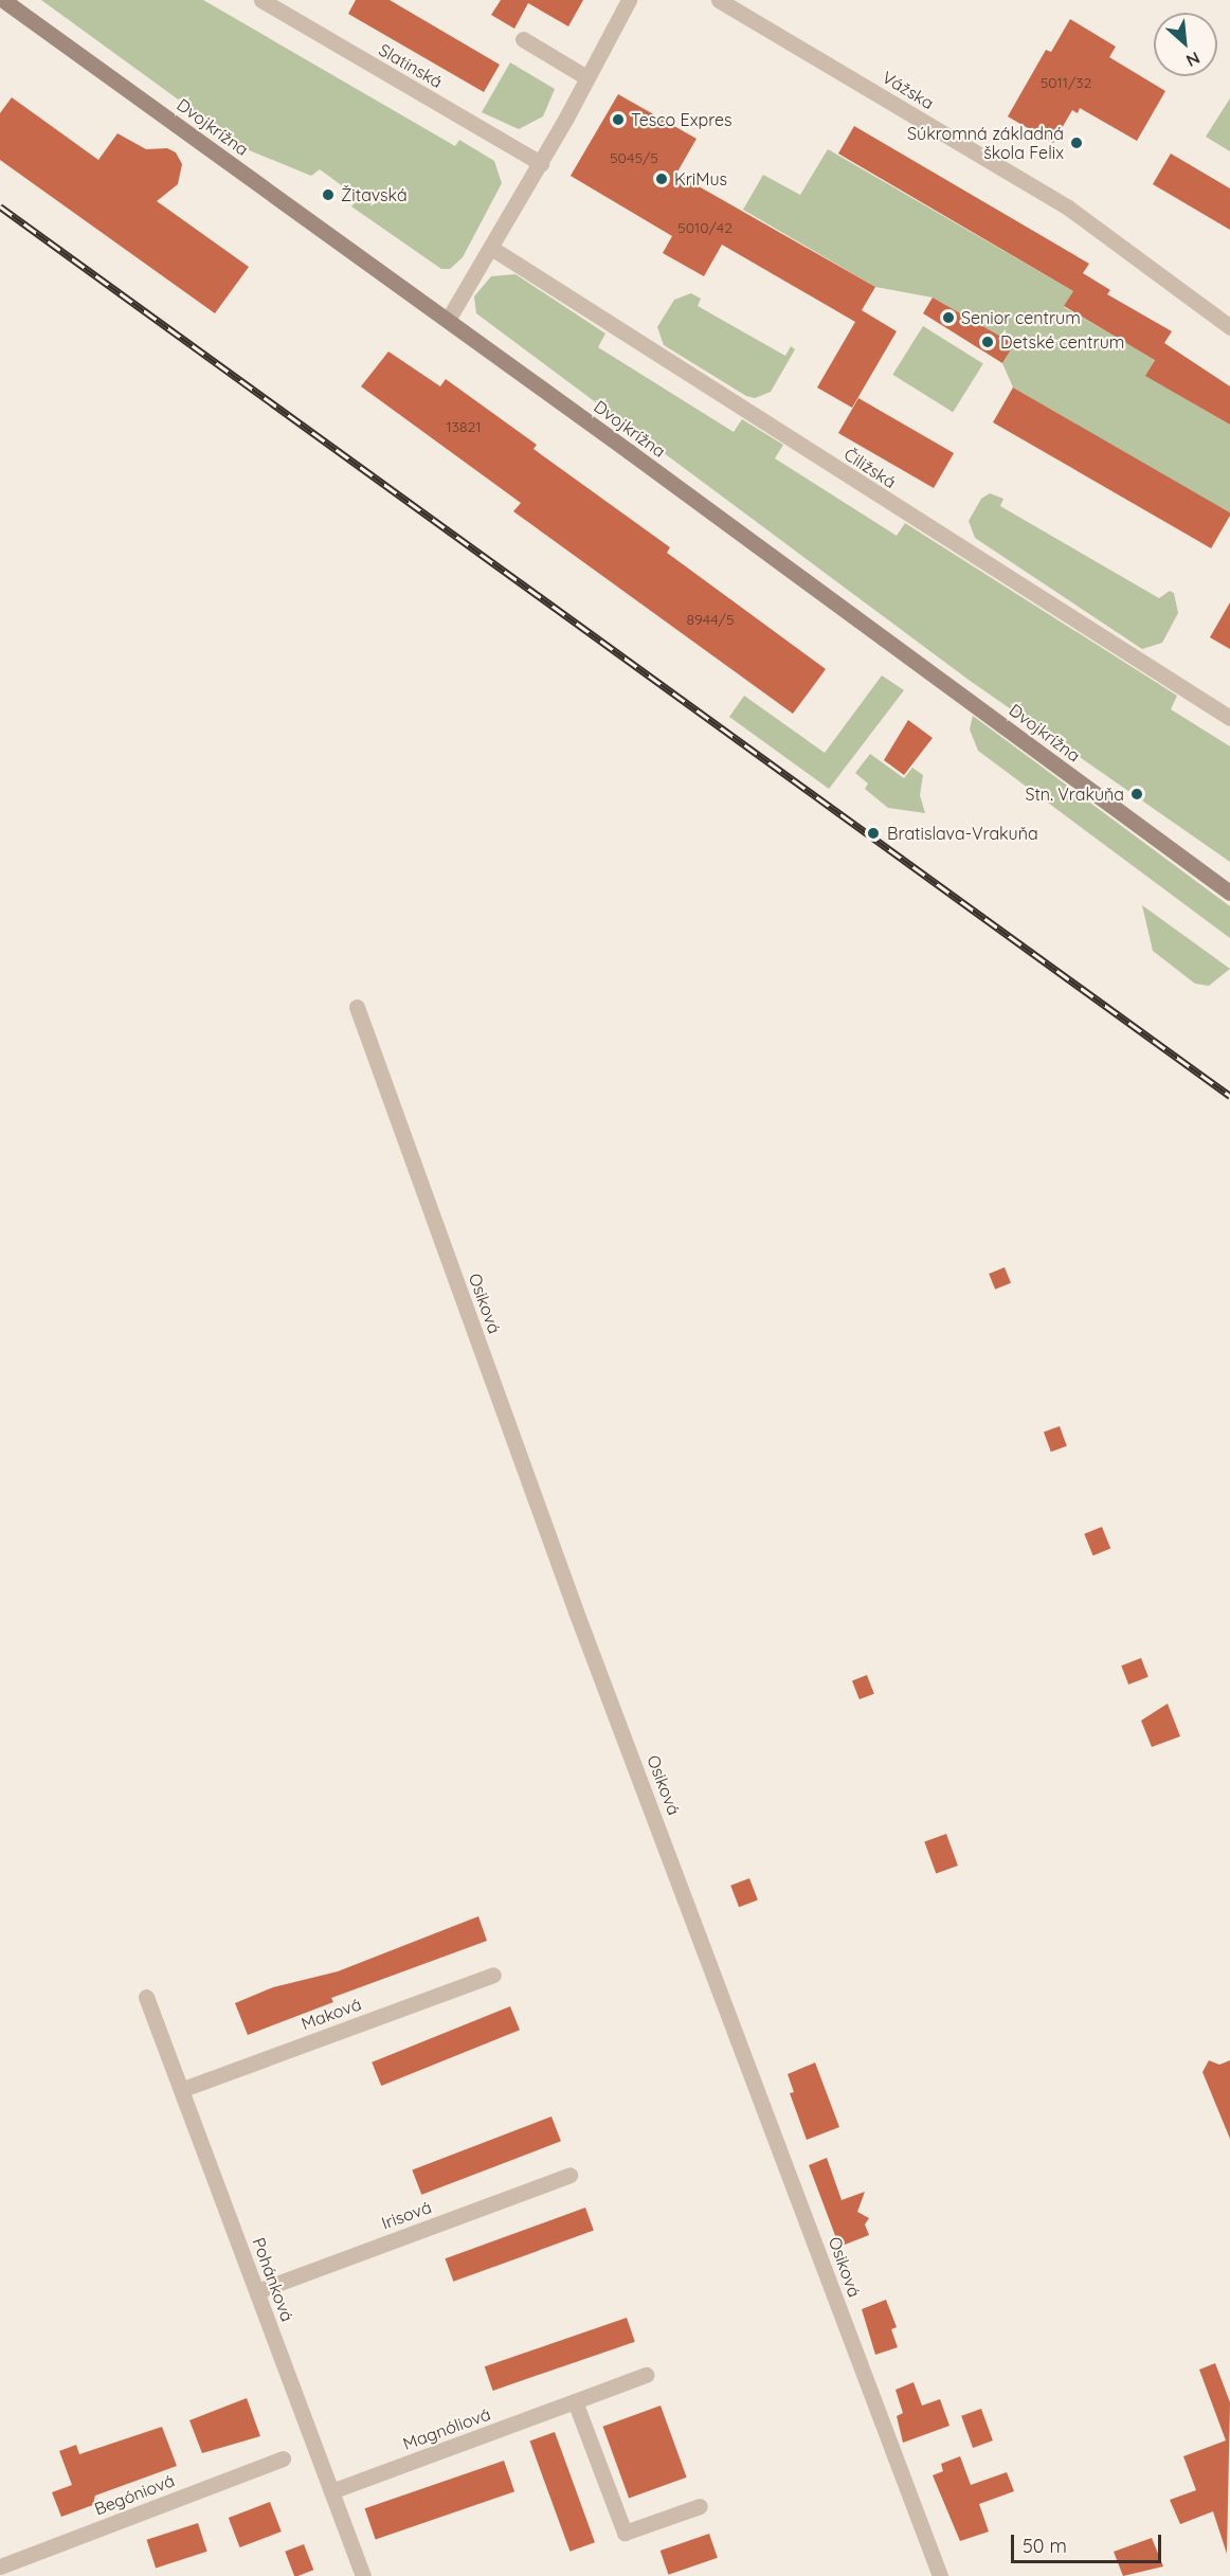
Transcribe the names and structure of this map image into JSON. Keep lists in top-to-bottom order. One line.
{"streets":{"street":["Slatinská","Vážska","Dvojkrížna","Čiližská","Osiková","Maková","Irisová","Pohánková","Magnóliová","Begóniová"]},"crossings":[["Maková","Pohánková"],["Irisová","Pohánková"],["Pohánková","Magnóliová"]],"places":["Tesco Expres","Súkromná základná škola Felix","KriMus","Žitavská","Senior centrum","Detské centrum","Stn. Vrakuňa","Bratislava-Vrakuňa"],"house_numbers":["5011/32","5045/5","5010/42","13821","8944/5"],"scale_bar":"50 m","north":"bottom right"}
